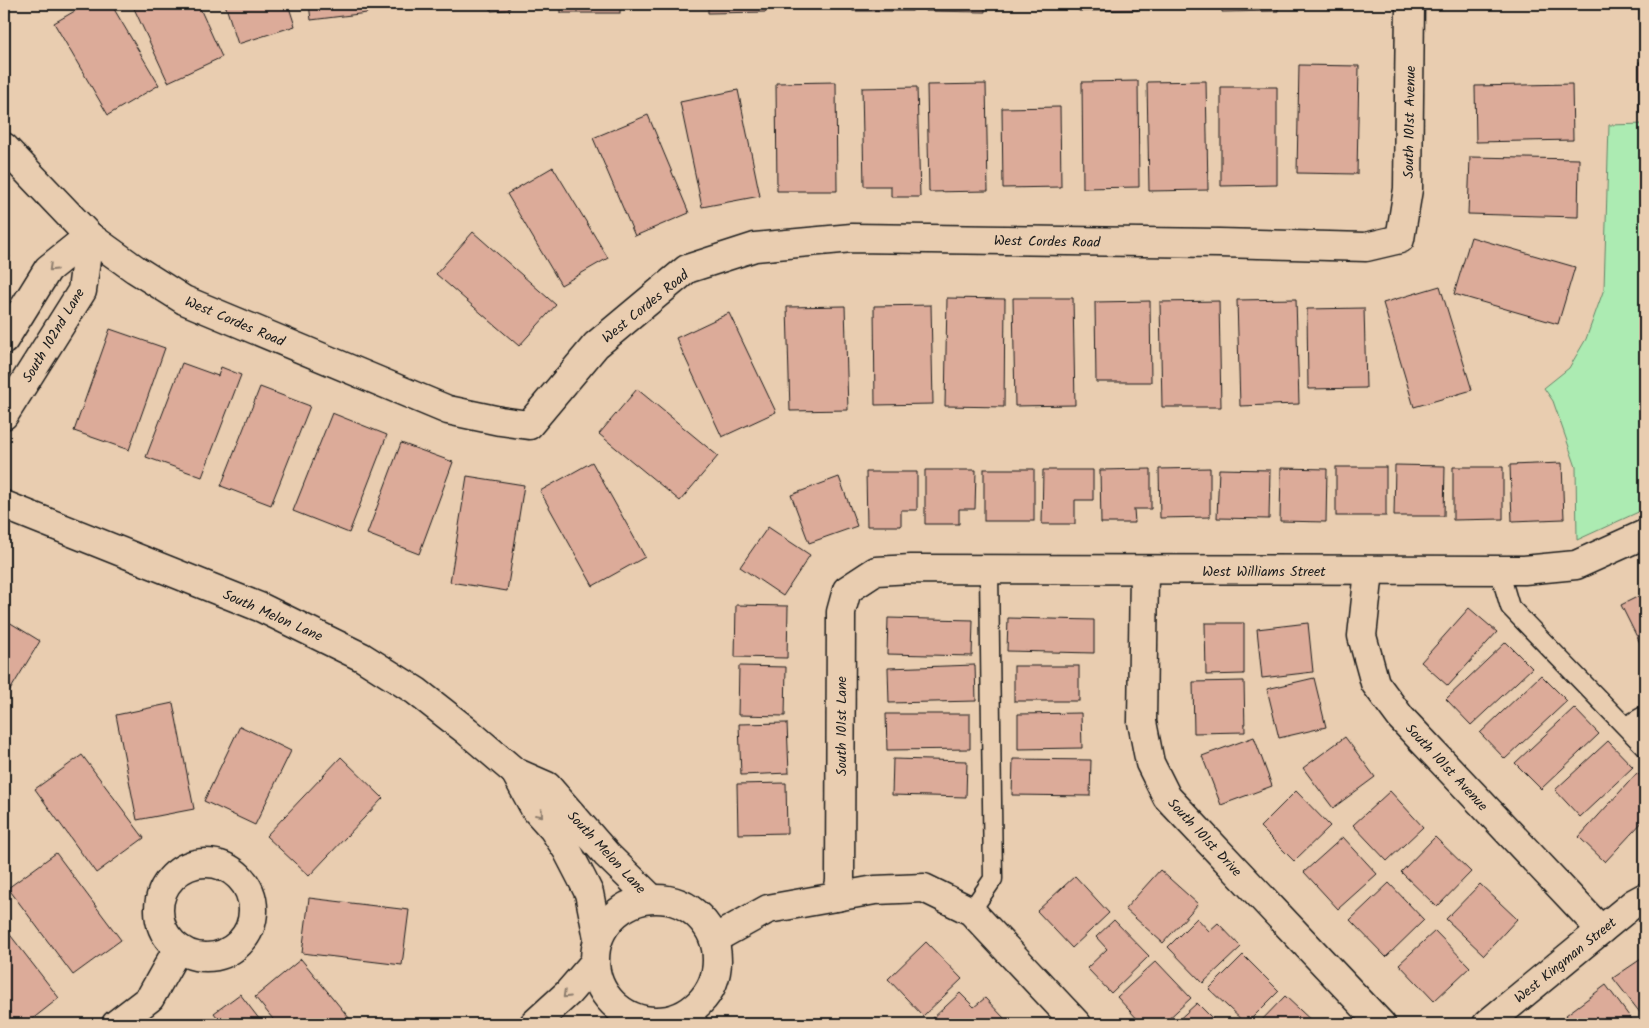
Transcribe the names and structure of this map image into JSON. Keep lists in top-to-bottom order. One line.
{"streets":{"street":["South 101st Avenue","West Cordes Road","South 102nd Lane","West Williams Street","South Melon Lane","South 101st Lane","South 101st Drive","West Kingman Street"]},"crossings":[["South 101st Avenue","West Cordes Road"],["South 101st Avenue","West Williams Street"],["South 101st Avenue","West Kingman Street"],["West Cordes Road","South 102nd Lane"],["West Williams Street","South 101st Lane"],["West Williams Street","South 101st Drive"]]}
